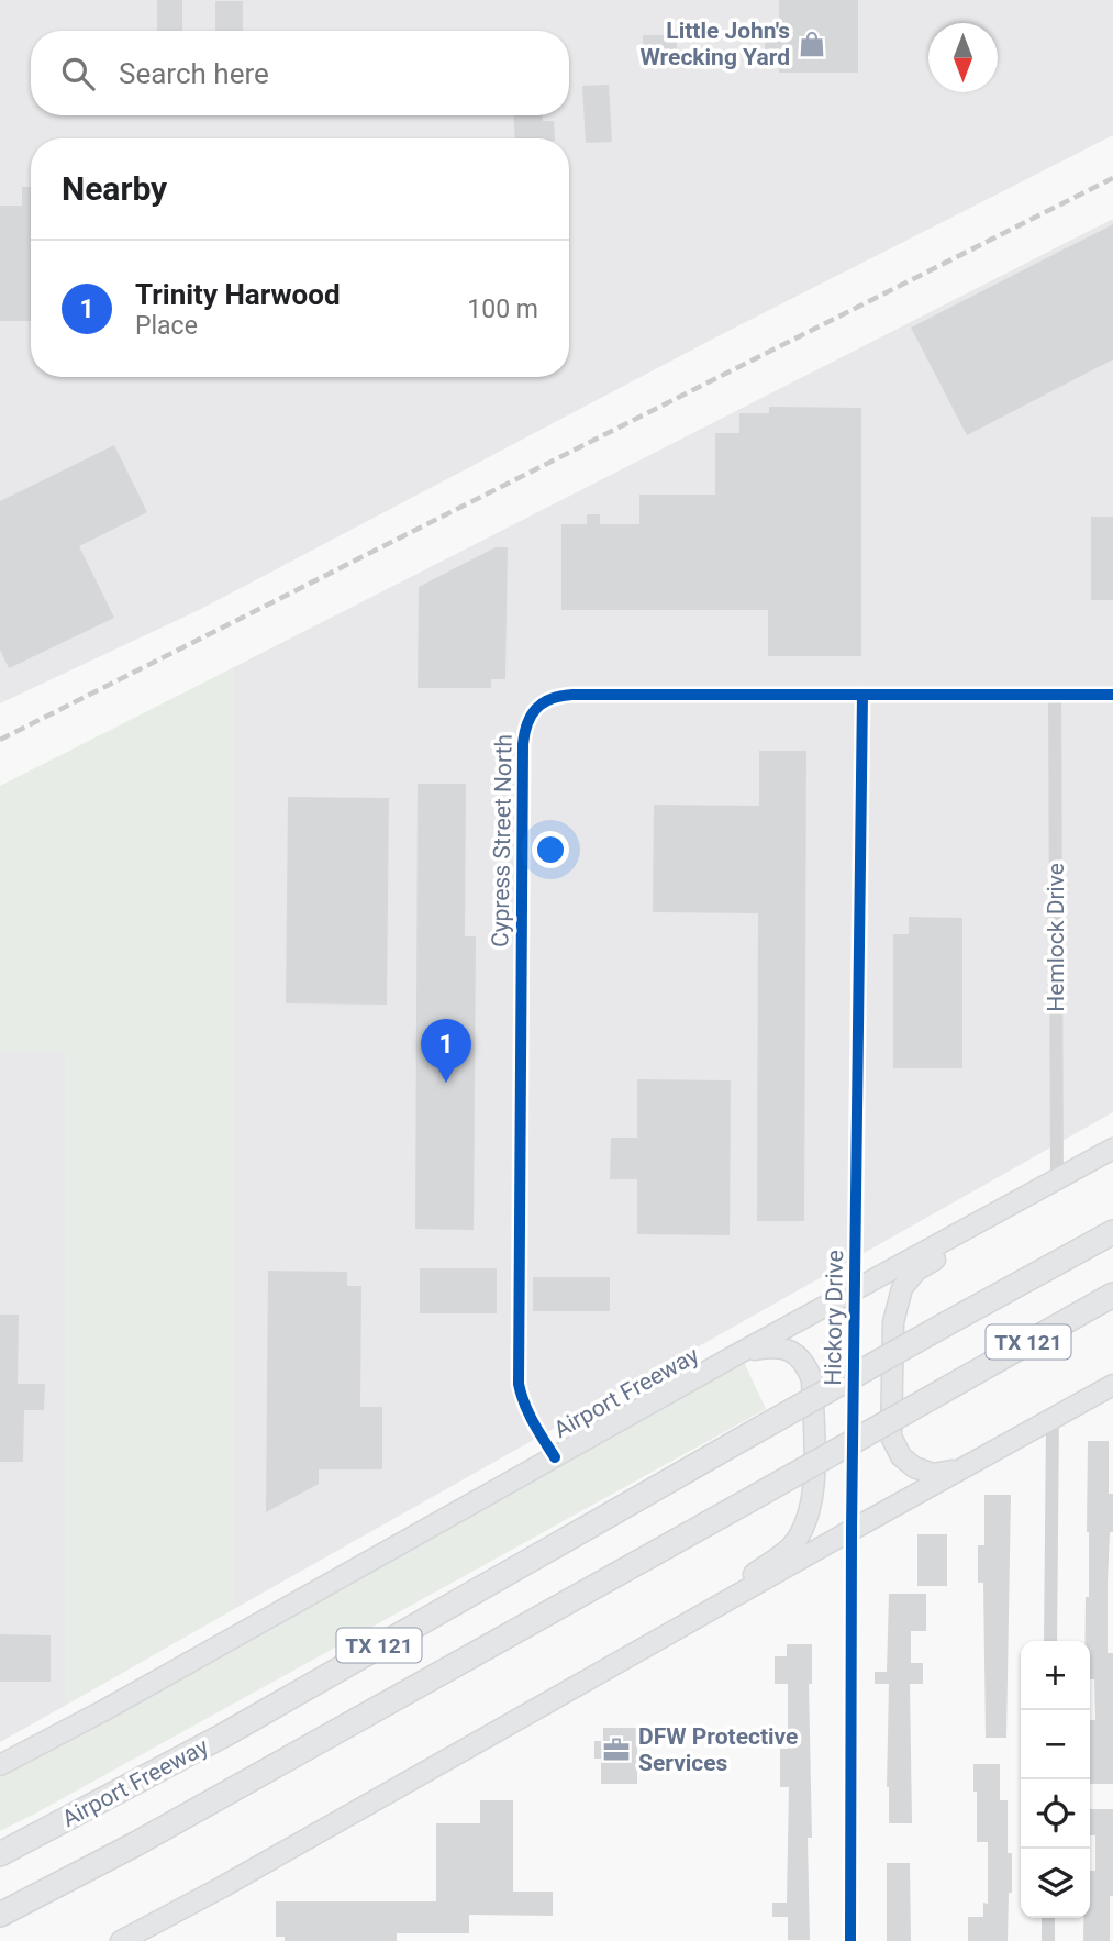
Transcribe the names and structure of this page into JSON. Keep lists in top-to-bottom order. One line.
{"streets":{"highway":["TX 121","Airport Freeway"],"street":["Cypress Street North","Hemlock Drive","Hickory Drive"]},"crossings":[["Cypress Street North","Hemlock Drive"],["Cypress Street North","Hickory Drive"],["Cypress Street North","Airport Freeway"],["Hemlock Drive","Airport Freeway"],["Hickory Drive","Airport Freeway"]],"places":{"shop":["Little John's Wrecking Yard"],"office":["DFW Protective Services"]},"north":"bottom","page":{"search":"Search here","heading":"Nearby","list":[{"mark":"1","name":"Trinity Harwood","note":"Place","value":"100 m"}],"pins":"1","map_buttons":["+","−"]}}
